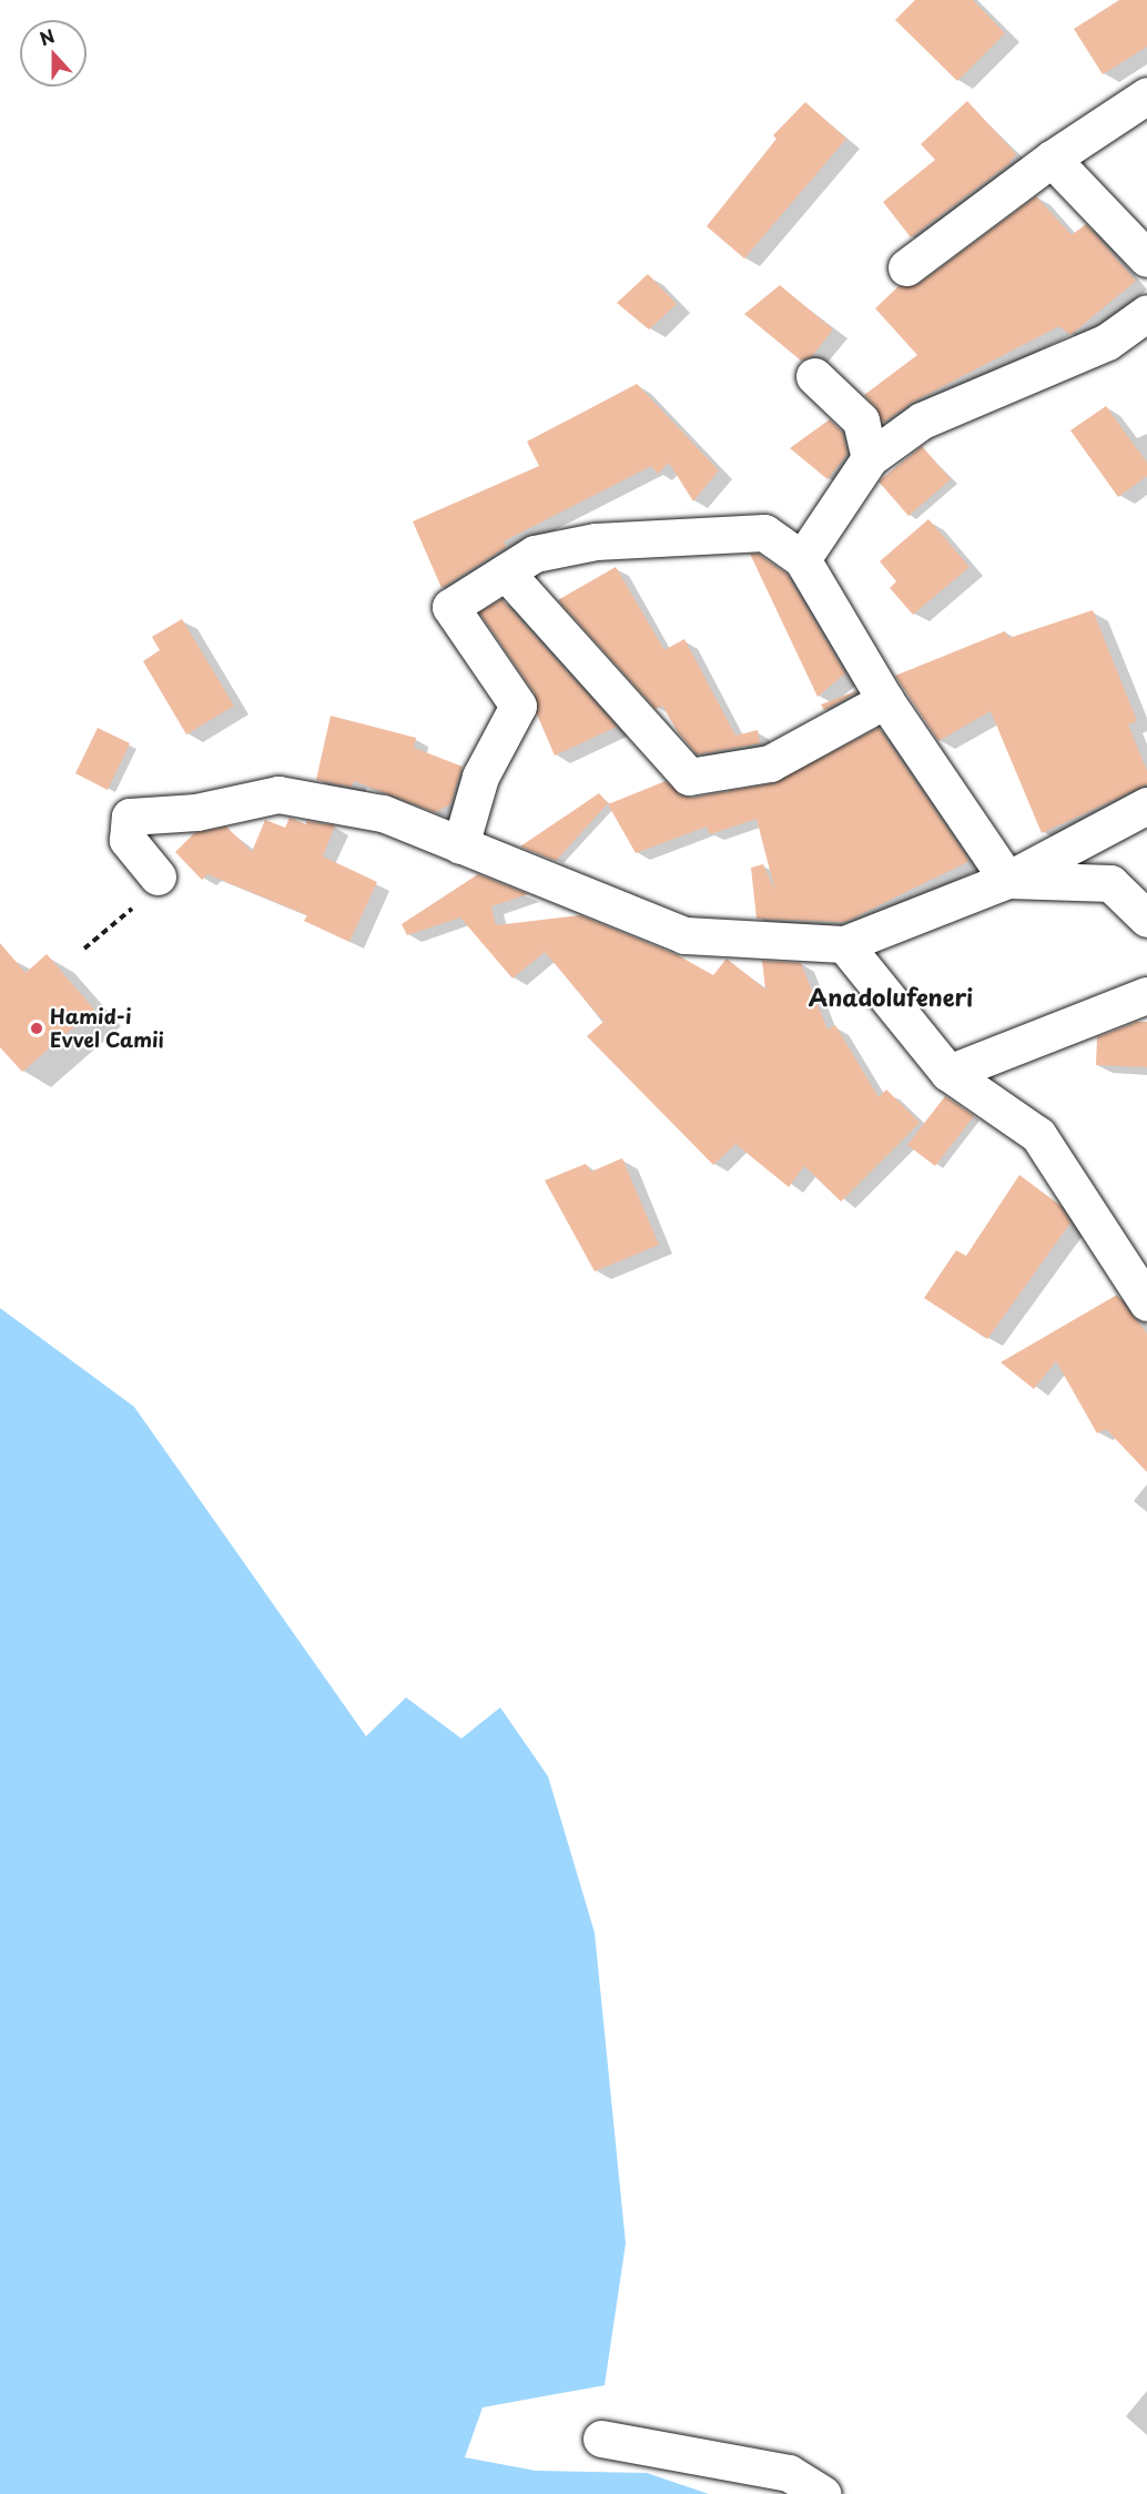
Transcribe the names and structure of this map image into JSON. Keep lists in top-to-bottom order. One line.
{"districts":["Anadolufeneri"],"places":["Hamid-i Evvel Camii"],"north":"top"}
